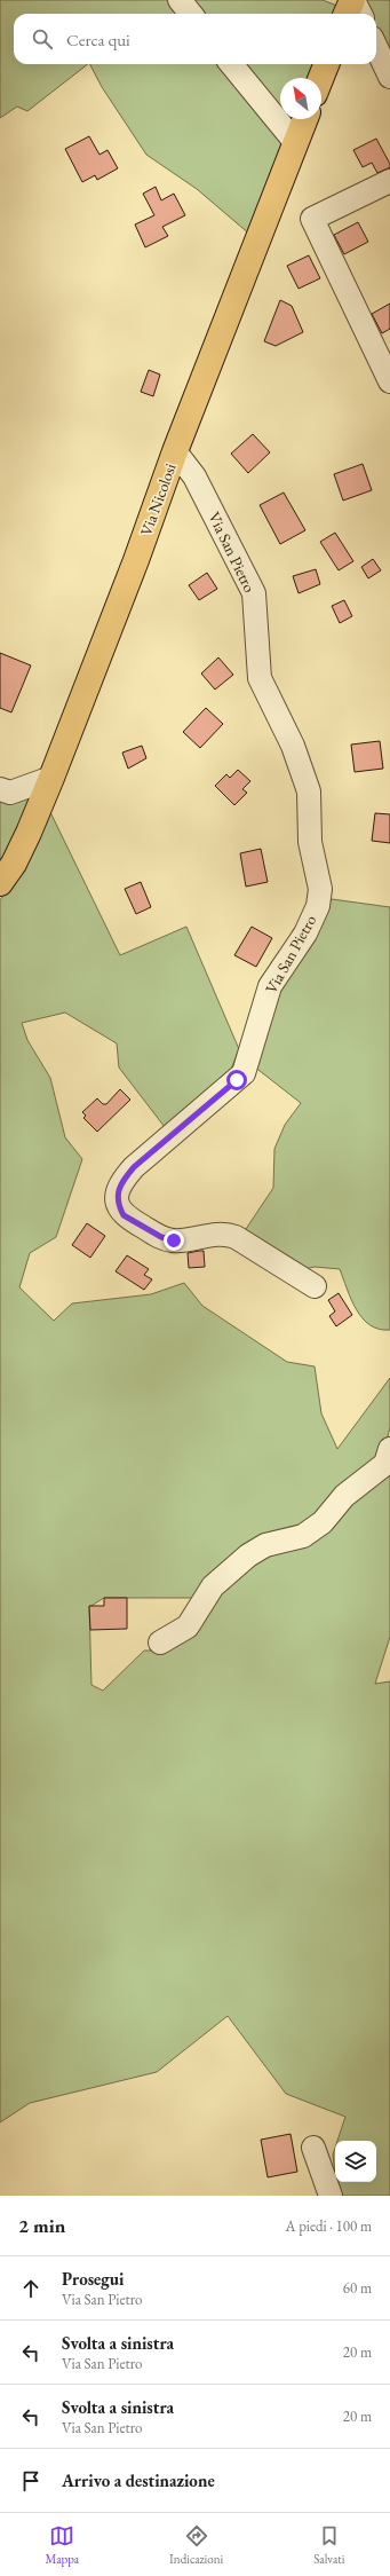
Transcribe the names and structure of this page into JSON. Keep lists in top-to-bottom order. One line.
{"streets":{"main road":["Via Nicolosi"],"street":["Via San Pietro"]},"crossings":[["Via Nicolosi","Via San Pietro"]],"north":"top left","page":{"search":"Cerca qui","heading":["2 min","A piedi · 100 m"],"list":[["Prosegui","Via San Pietro","60 m"],["Svolta a sinistra","Via San Pietro","20 m"],["Svolta a sinistra","Via San Pietro","20 m"],"Arrivo a destinazione"],"nav":["Mappa","Indicazioni","Salvati"]}}
